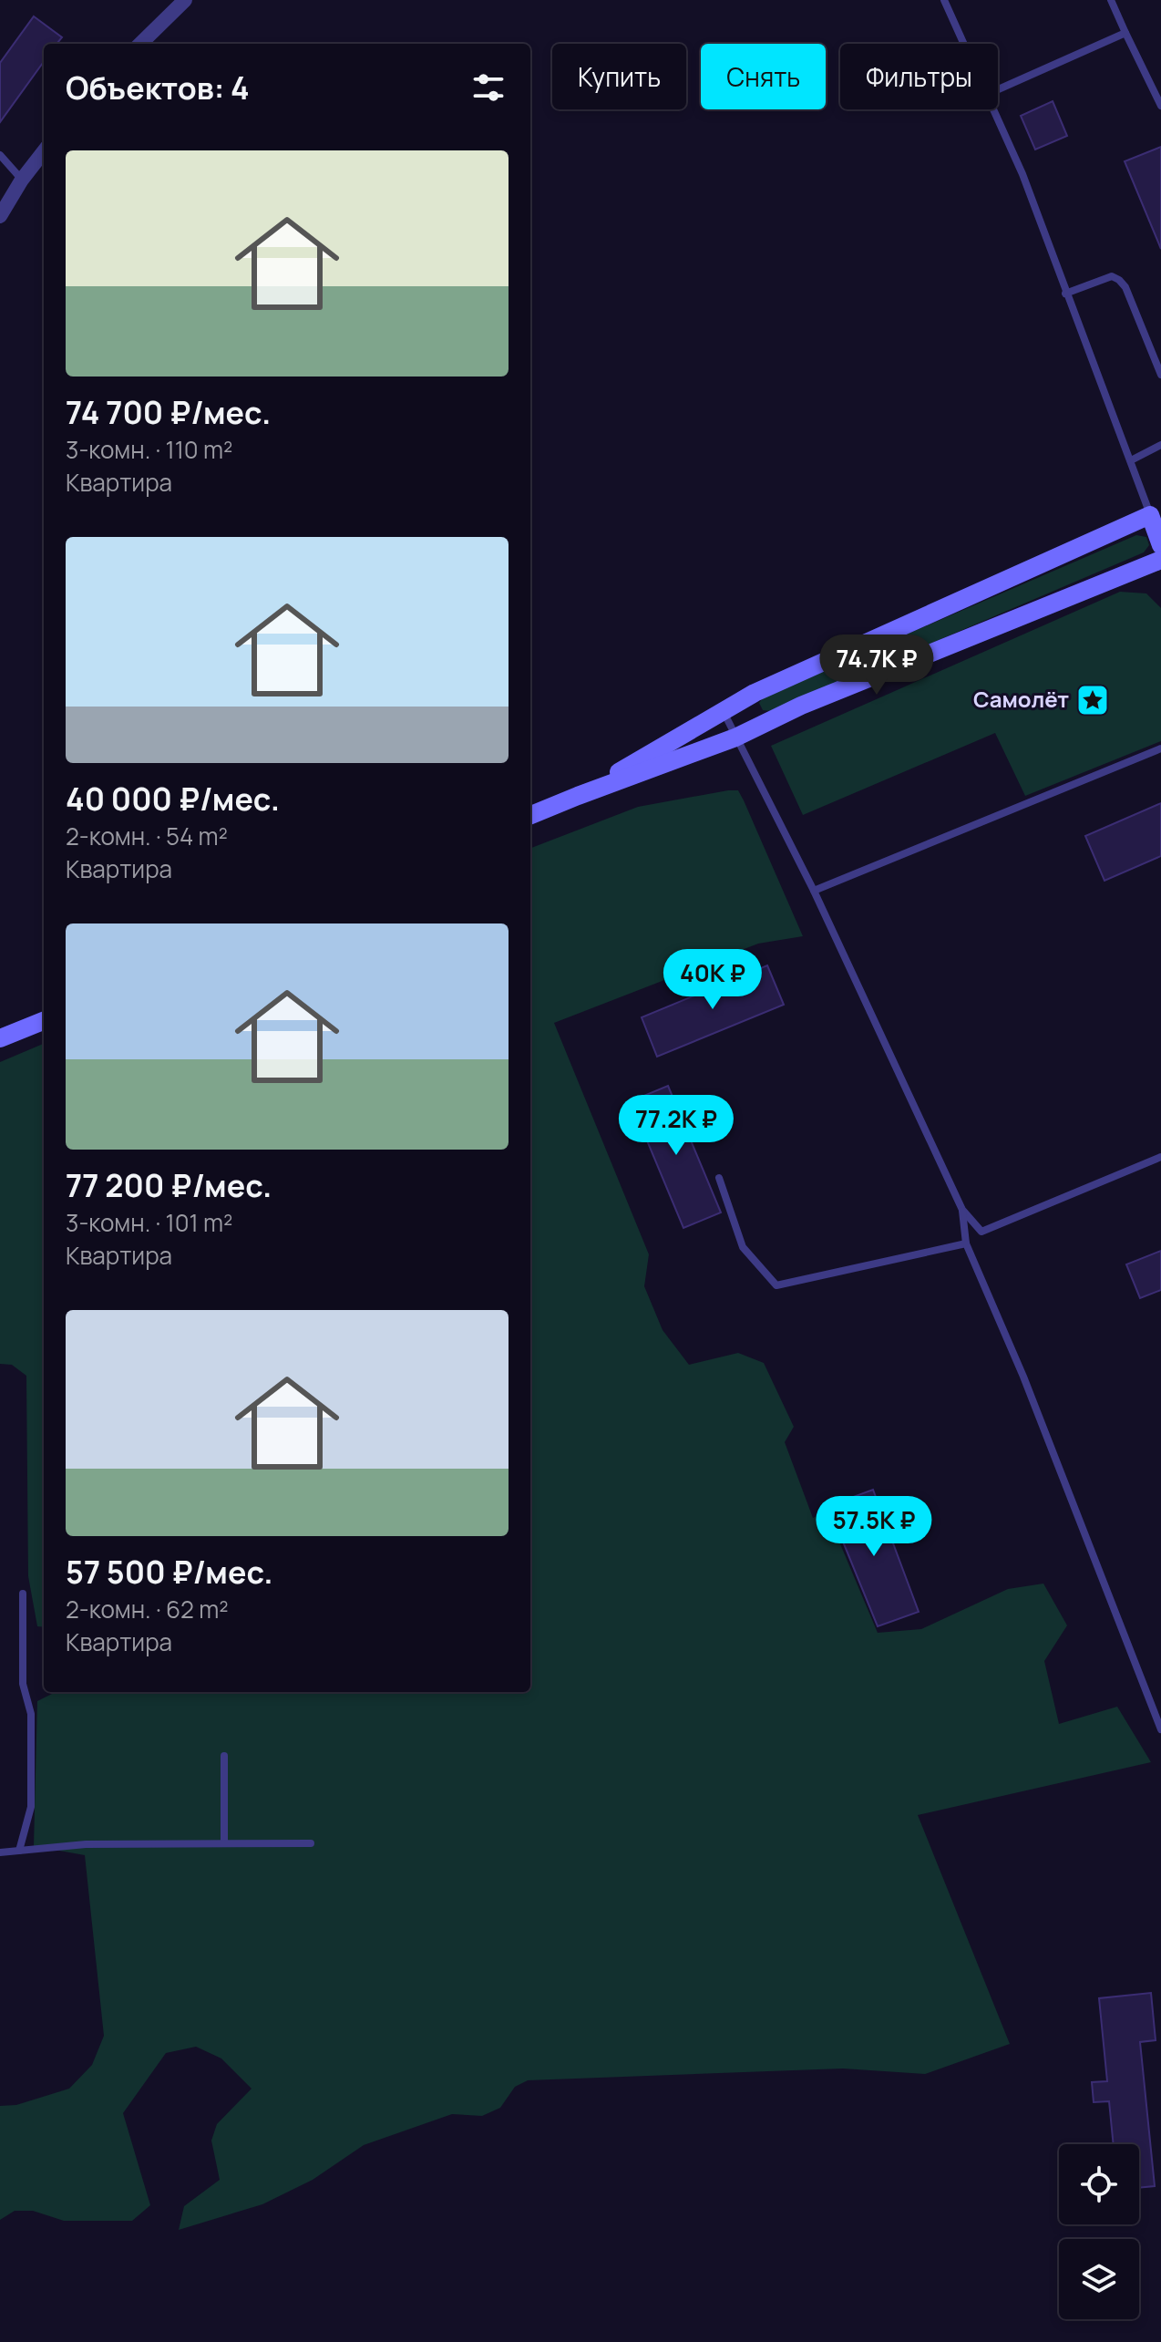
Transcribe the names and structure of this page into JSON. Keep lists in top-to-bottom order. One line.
{"places":{"place":["Самолёт"]},"page":{"chip":["Купить","Снять","Фильтры"],"heading":"Объектов: 4","list":[{"name":"74 700 ₽/мес.","note":"3-комн. · 110 m² · Квартира"},{"name":"40 000 ₽/мес.","note":"2-комн. · 54 m² · Квартира"},{"name":"77 200 ₽/мес.","note":"3-комн. · 101 m² · Квартира"},{"name":"57 500 ₽/мес.","note":"2-комн. · 62 m² · Квартира"}],"price":["74.7K ₽","40K ₽","77.2K ₽","57.5K ₽"]}}
